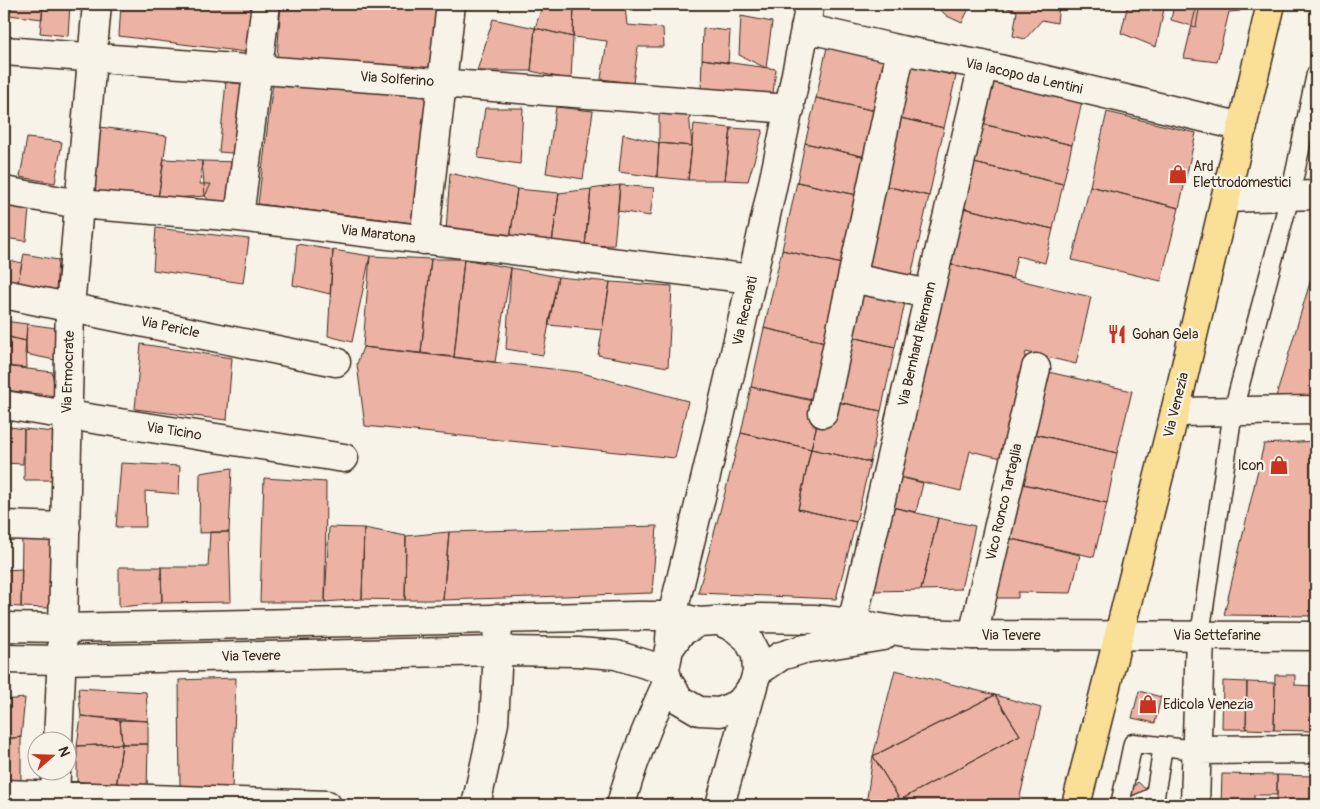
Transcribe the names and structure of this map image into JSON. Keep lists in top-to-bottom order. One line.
{"streets":{"main road":["Via Venezia"],"street":["Via Iacopo da Lentini","Via Solferino","Via Maratona","Via Recanati","Via Pericle","Via Bernhard Riemann","Via Ermocrate","Via Ticino","Vico Ronco Tartaglia","Via Tevere","Via Settefarine"]},"crossings":[["Via Iacopo da Lentini","Via Recanati"],["Via Iacopo da Lentini","Via Bernhard Riemann"],["Via Iacopo da Lentini","Via Venezia"],["Via Solferino","Via Recanati"],["Via Solferino","Via Ermocrate"],["Via Maratona","Via Recanati"],["Via Maratona","Via Ermocrate"],["Via Recanati","Via Tevere"],["Via Pericle","Via Ermocrate"],["Via Bernhard Riemann","Via Tevere"],["Via Ermocrate","Via Ticino"],["Via Ermocrate","Via Tevere"],["Via Venezia","Via Tevere"],["Via Venezia","Via Settefarine"],["Vico Ronco Tartaglia","Via Tevere"],["Via Tevere","Via Settefarine"]],"places":{"shop":["Ard Elettrodomestici","Icon","Edicola Venezia"],"restaurant":["Gohan Gela"]},"north":"right"}
